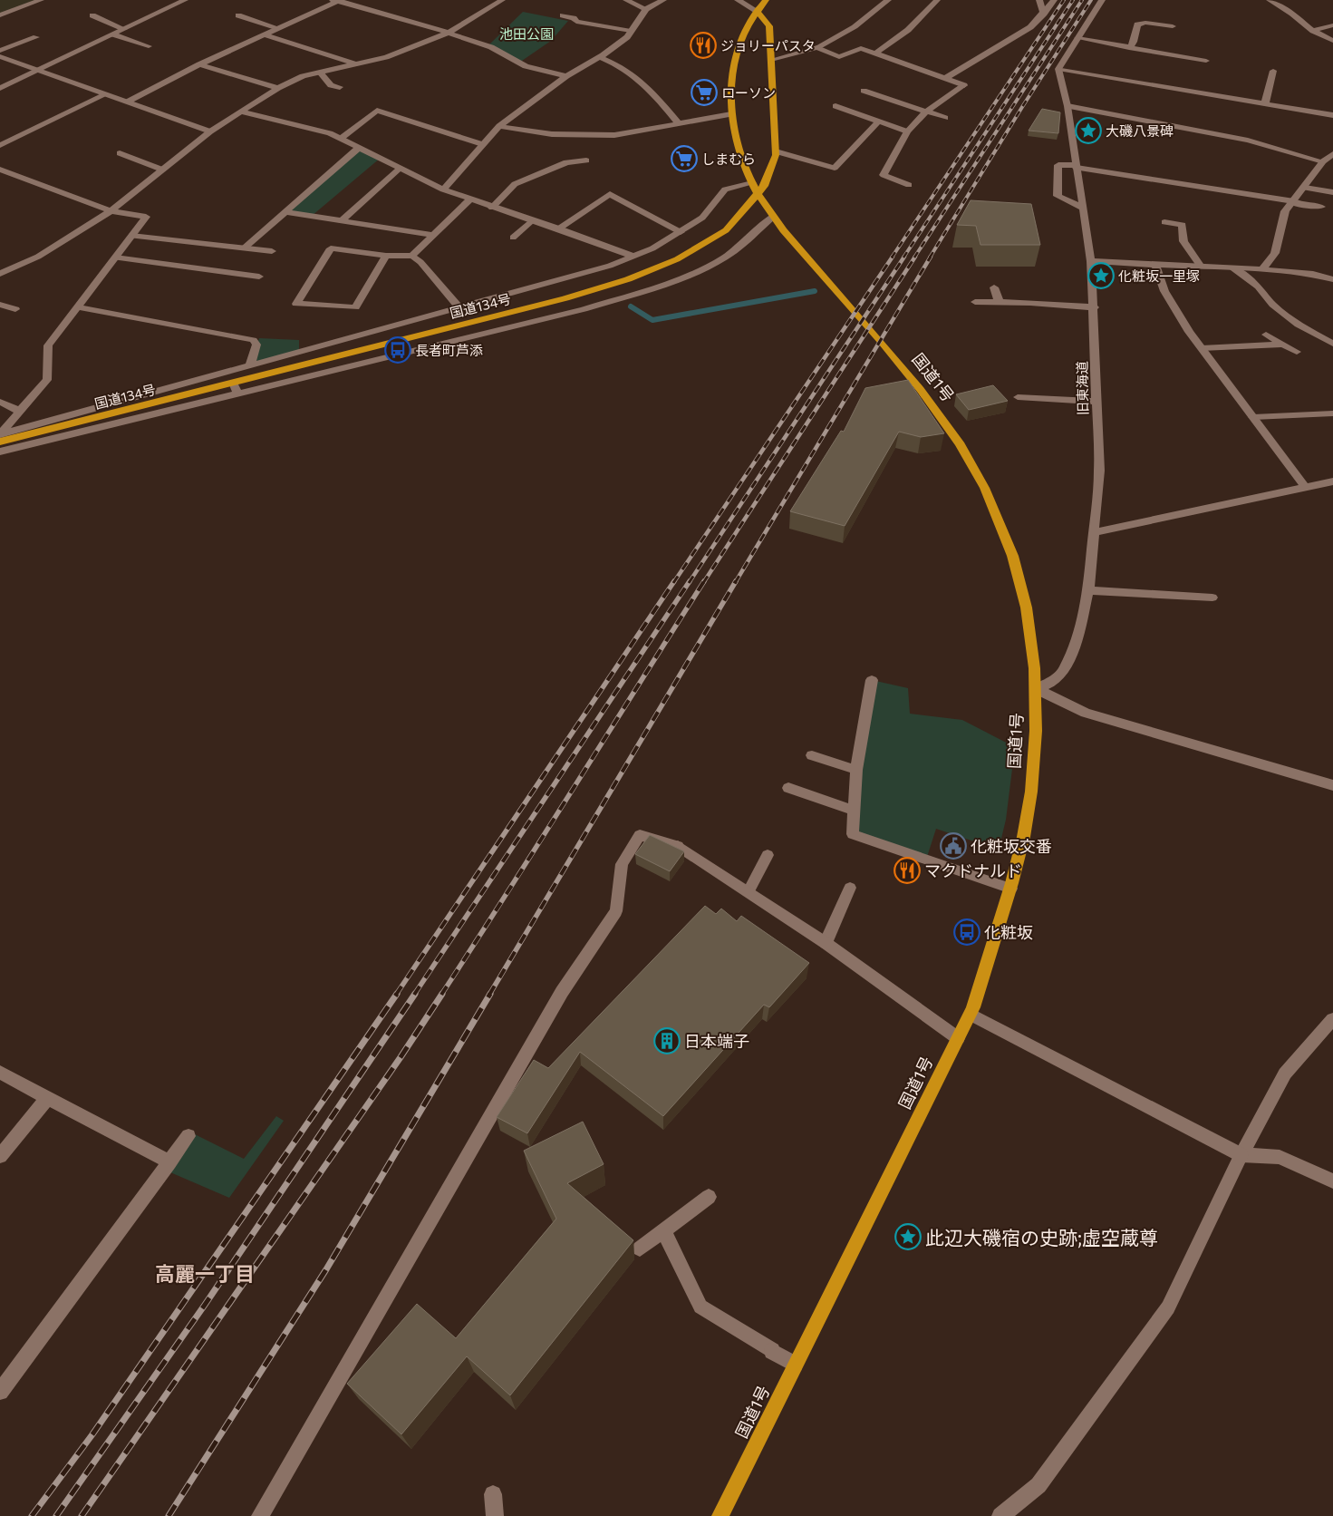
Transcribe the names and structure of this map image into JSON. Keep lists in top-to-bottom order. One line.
{"streets":{"highway":["国道134号","国道1号"],"street":["旧東海道"]},"crossings":[["国道134号","国道1号"],["国道1号","旧東海道"]],"districts":["高麗一丁目"],"parks":["池田公園"],"places":{"restaurant":["ジョリーパスタ","マクドナルド"],"supermarket":["ローソン","しまむら"],"place":["大磯八景碑","化粧坂一里塚","此辺大磯宿の史跡;虚空蔵尊"],"bus stop":["長者町芦添","化粧坂"],"public building":["化粧坂交番"],"building":["日本端子"]}}
